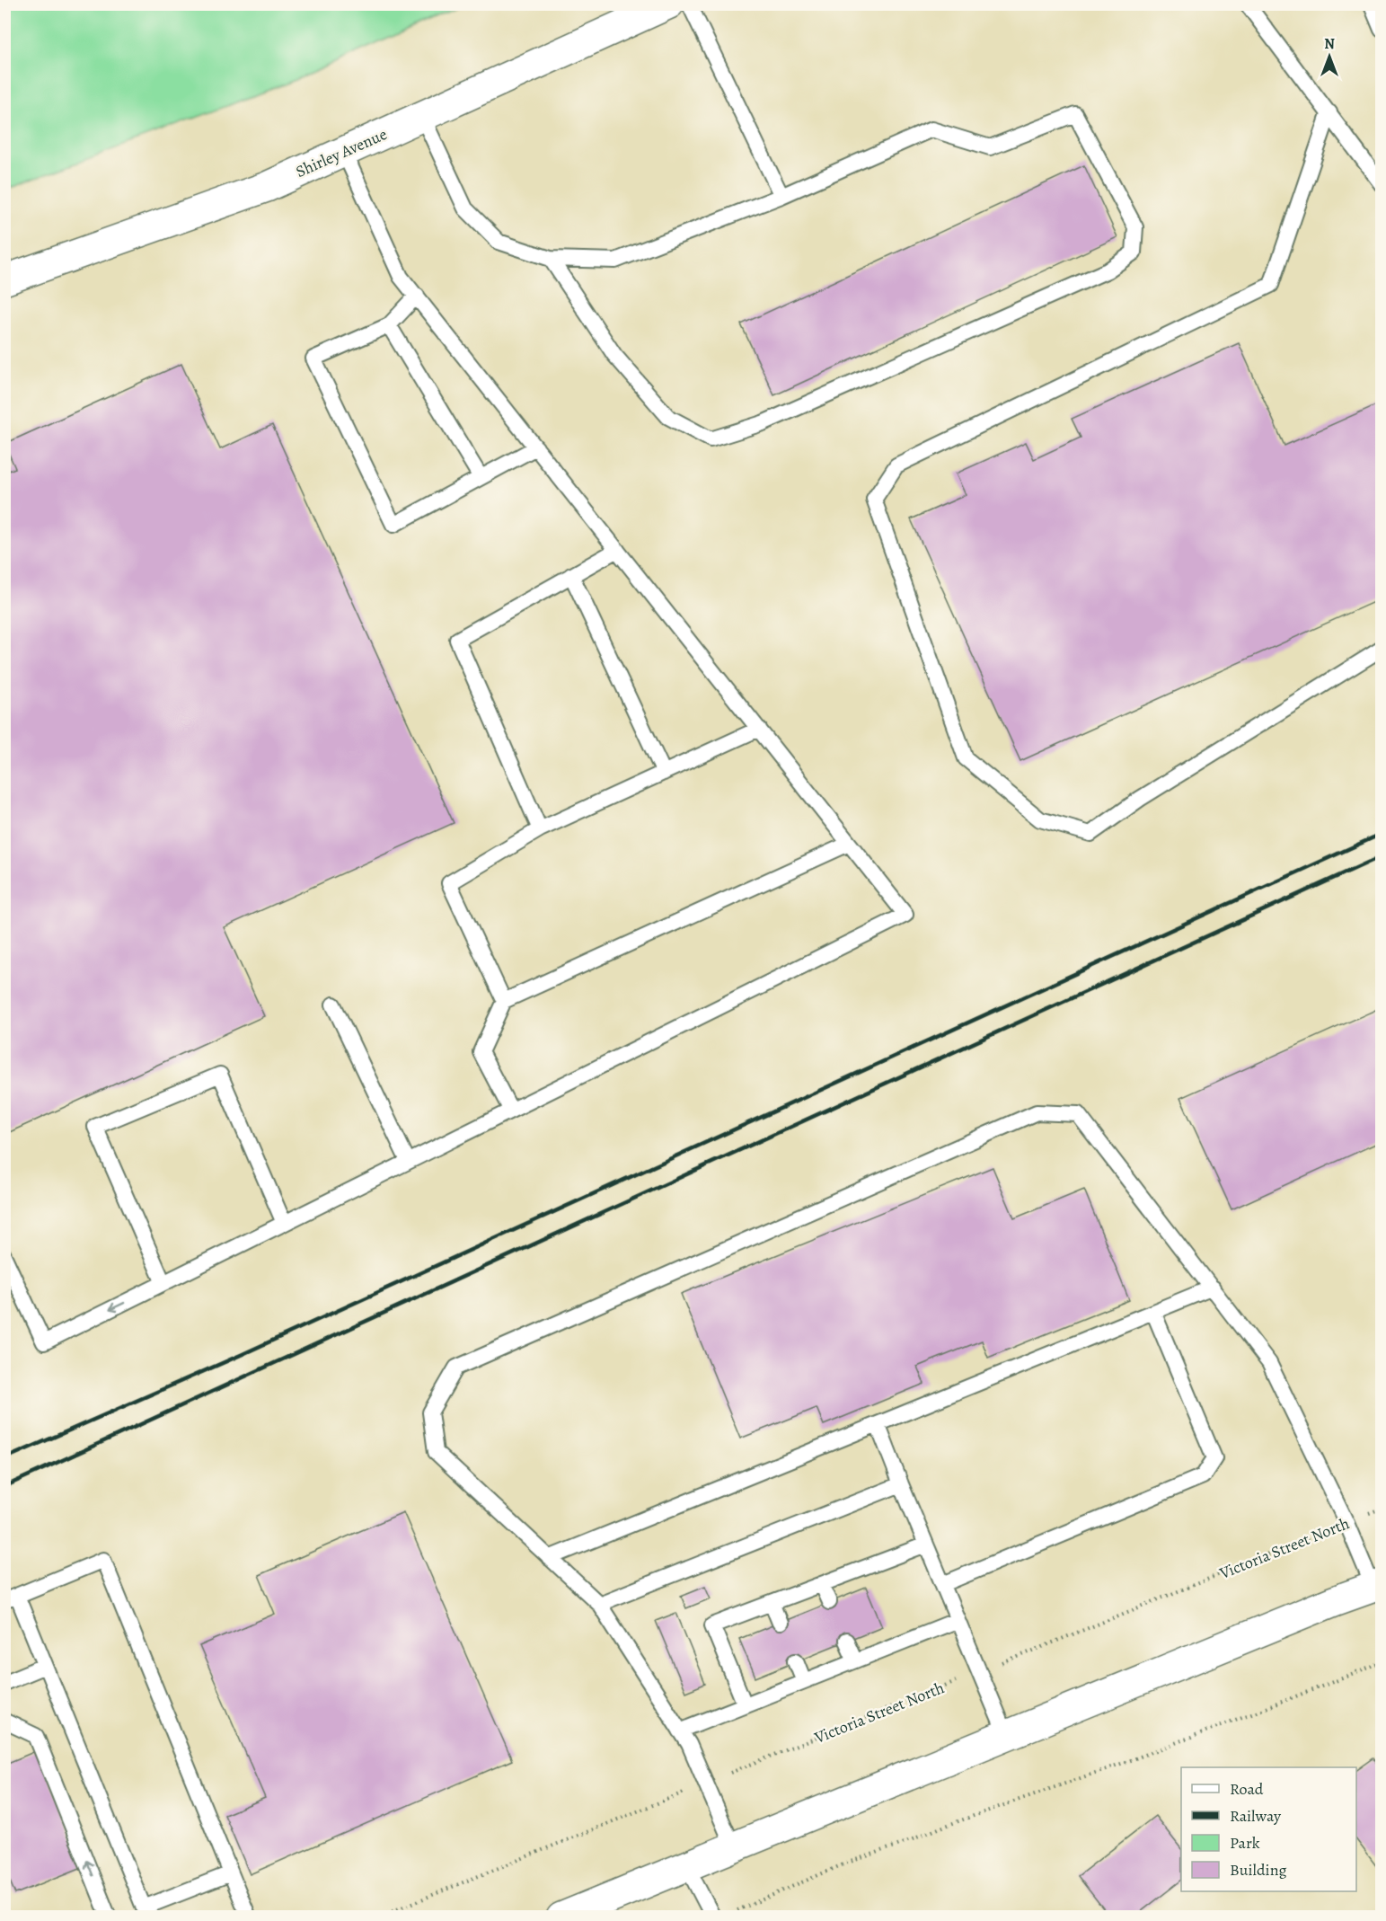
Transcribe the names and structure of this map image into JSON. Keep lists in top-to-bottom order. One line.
{"streets":{"main road":["Shirley Avenue"],"path":["Victoria Street North"]},"legend":["Road","Railway","Park","Building"],"north":"top"}
